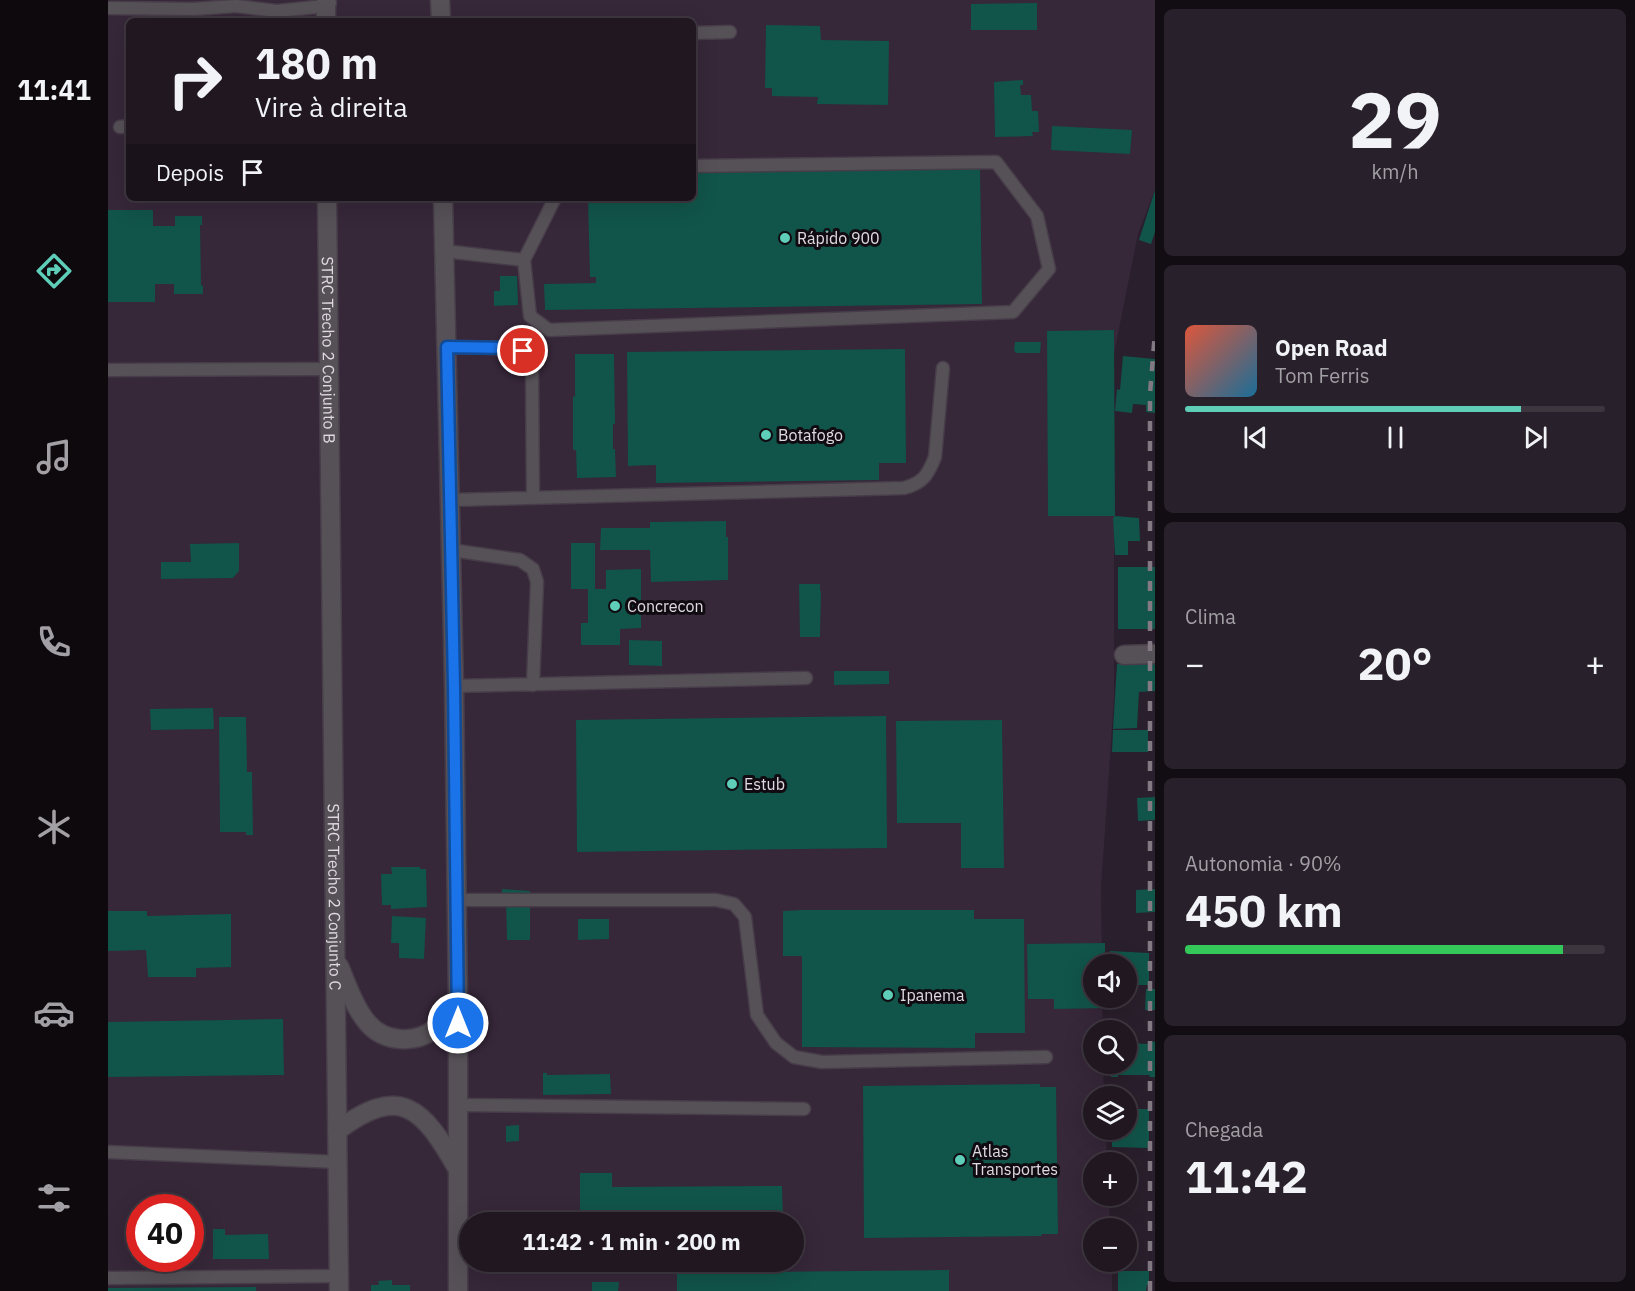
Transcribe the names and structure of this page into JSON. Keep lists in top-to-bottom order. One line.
{"streets":{"street":["STRC Trecho 2 Conjunto B","STRC Trecho 2 Conjunto C"]},"crossings":[["STRC Trecho 2 Conjunto B","STRC Trecho 2 Conjunto C"]],"places":["Rápido 900","Botafogo","Concrecon","Estub","Ipanema","Atlas Transportes"],"page":{"tabs":"11:41","tile":[["29","km/h"],"Clima",["Autonomia · 90%","450 km"],["Chegada","11:42"]],"turn":["180 m","Vire à direita"],"then":"Depois","song":["Open Road","Tom Ferris"],"heat":["−","20°","+"],"map_buttons":["+","−"],"limit":"40","trip":"11:42 · 1 min · 200 m"}}
